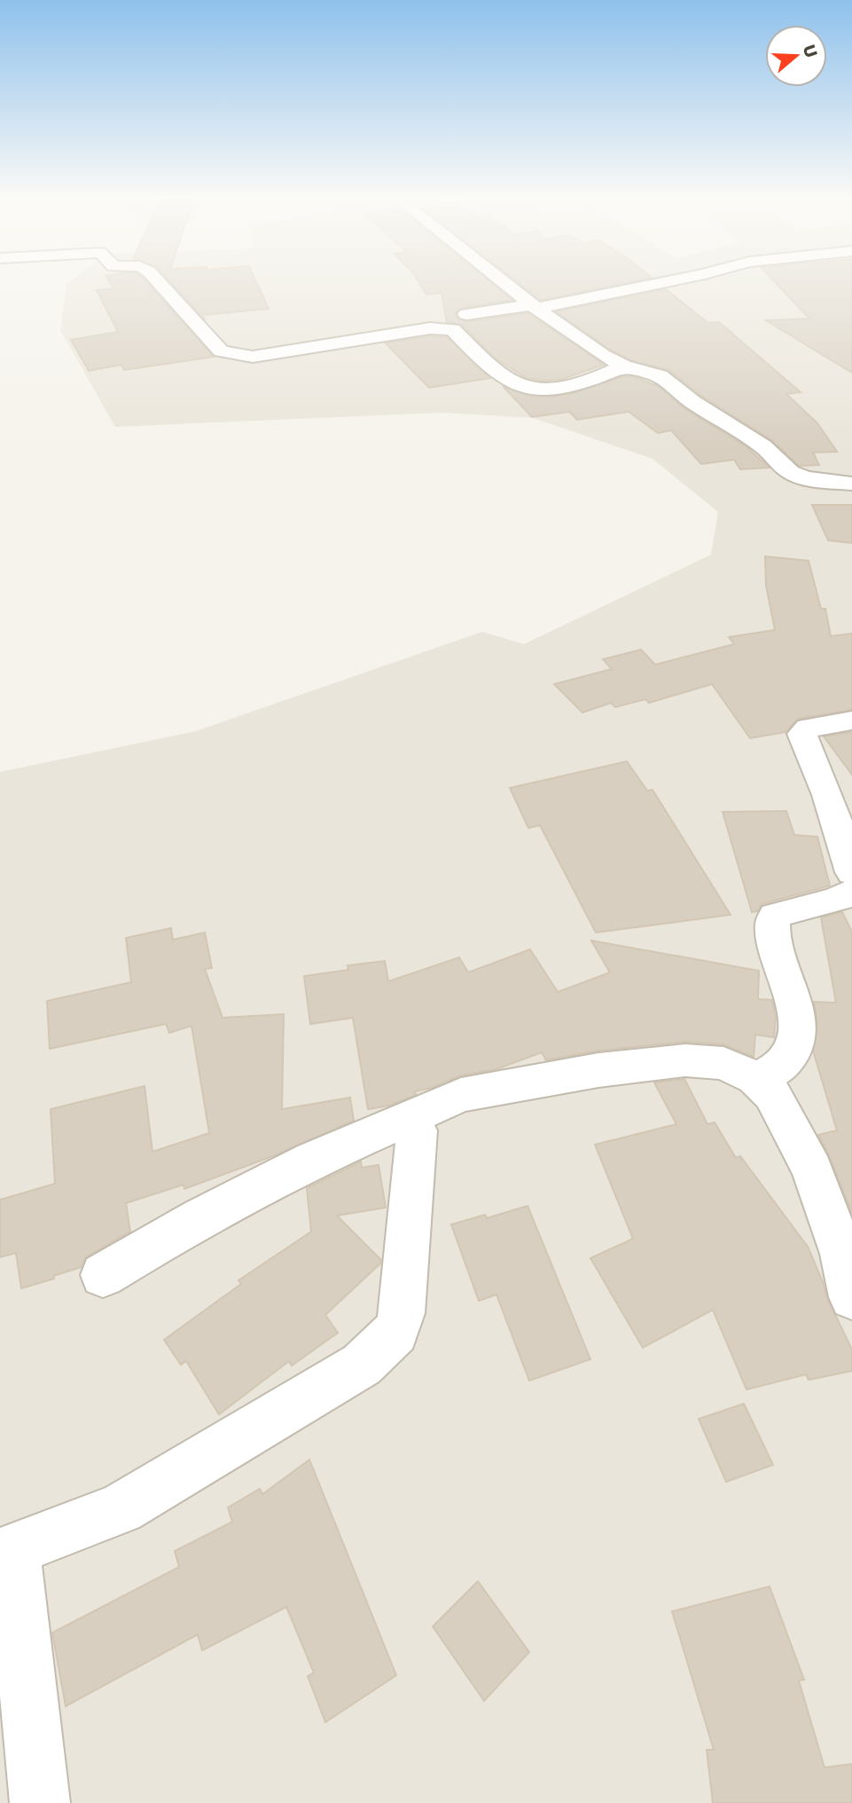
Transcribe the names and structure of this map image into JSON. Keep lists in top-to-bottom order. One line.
{"north":"right"}
